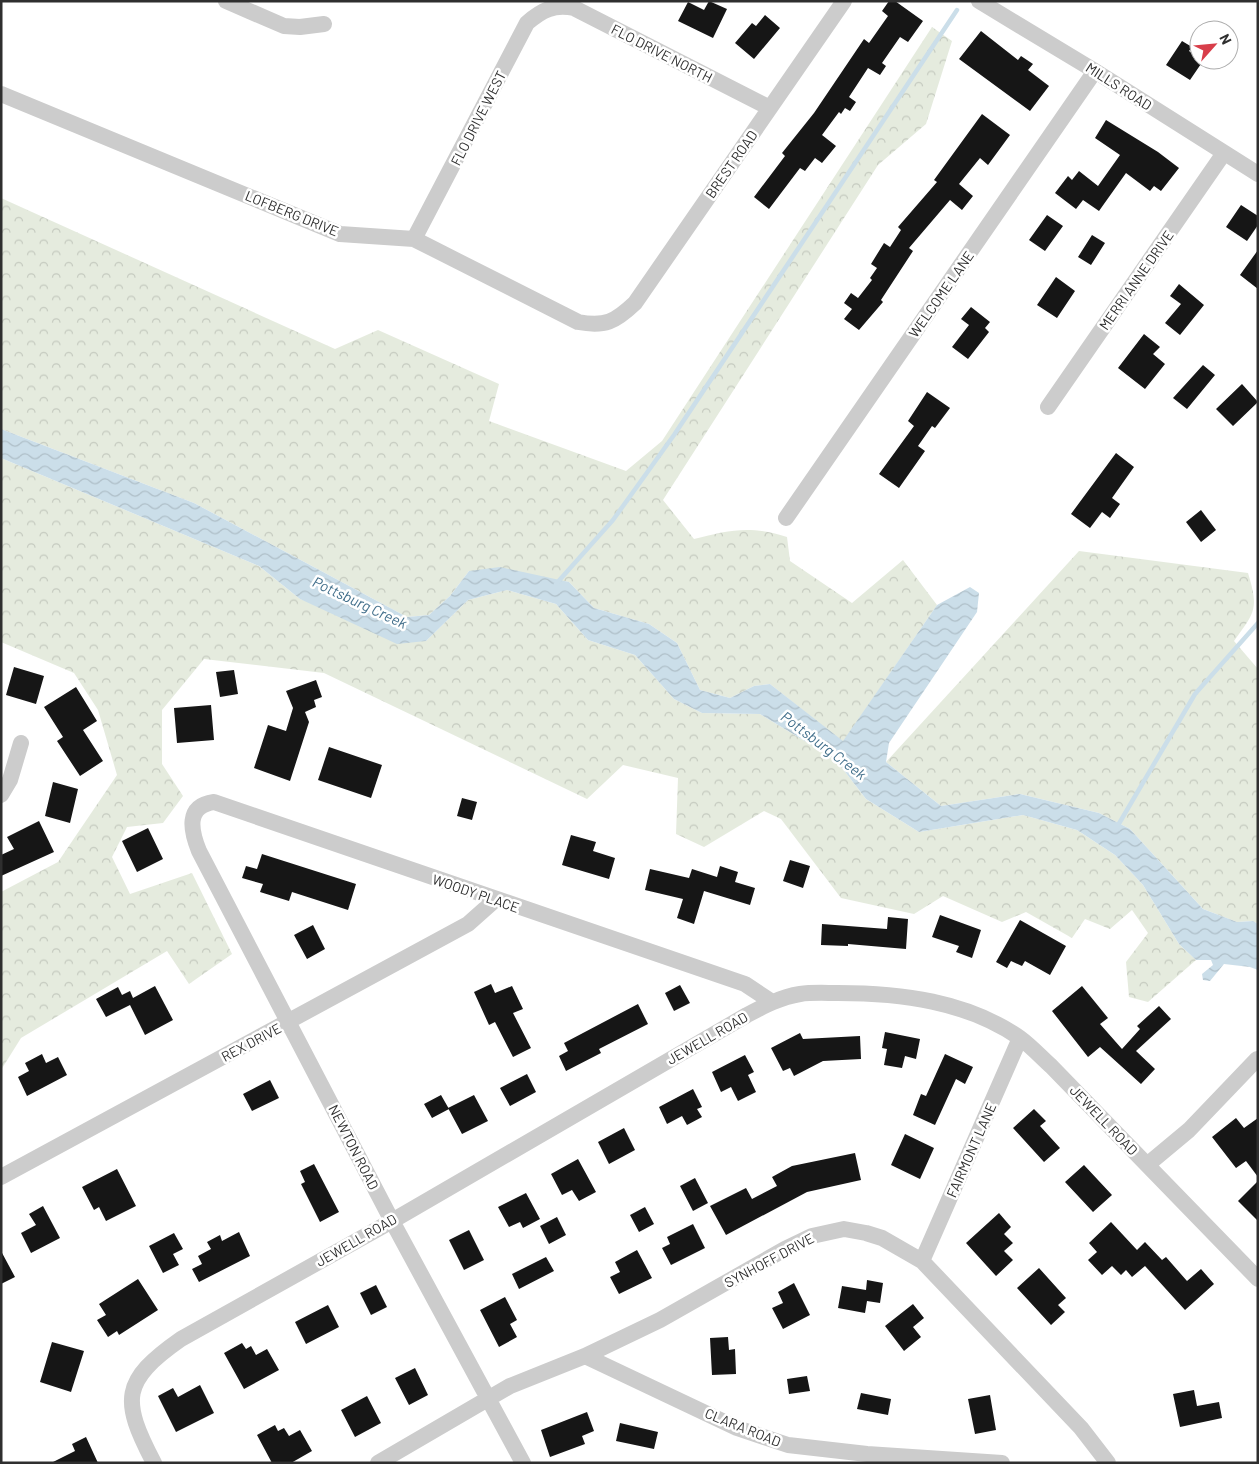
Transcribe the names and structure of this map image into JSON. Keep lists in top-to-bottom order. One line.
{"streets":{"street":["FLO DRIVE NORTH","MILLS ROAD","FLO DRIVE WEST","BREST ROAD","LOFBERG DRIVE","MERRI ANNE DRIVE","WELCOME LANE","WOODY PLACE","JEWELL ROAD","REX DRIVE","NEWTON ROAD","FAIRMONT LANE","SYNHOFF DRIVE","CLARA ROAD"]},"crossings":[["FLO DRIVE NORTH","FLO DRIVE WEST"],["FLO DRIVE NORTH","BREST ROAD"],["MILLS ROAD","MERRI ANNE DRIVE"],["MILLS ROAD","WELCOME LANE"],["FLO DRIVE WEST","LOFBERG DRIVE"],["BREST ROAD","LOFBERG DRIVE"],["WOODY PLACE","JEWELL ROAD"],["WOODY PLACE","REX DRIVE"],["WOODY PLACE","NEWTON ROAD"],["JEWELL ROAD","NEWTON ROAD"],["JEWELL ROAD","FAIRMONT LANE"],["REX DRIVE","NEWTON ROAD"],["NEWTON ROAD","SYNHOFF DRIVE"],["FAIRMONT LANE","SYNHOFF DRIVE"],["SYNHOFF DRIVE","CLARA ROAD"]],"water":["Pottsburg Creek"],"north":"top right"}
